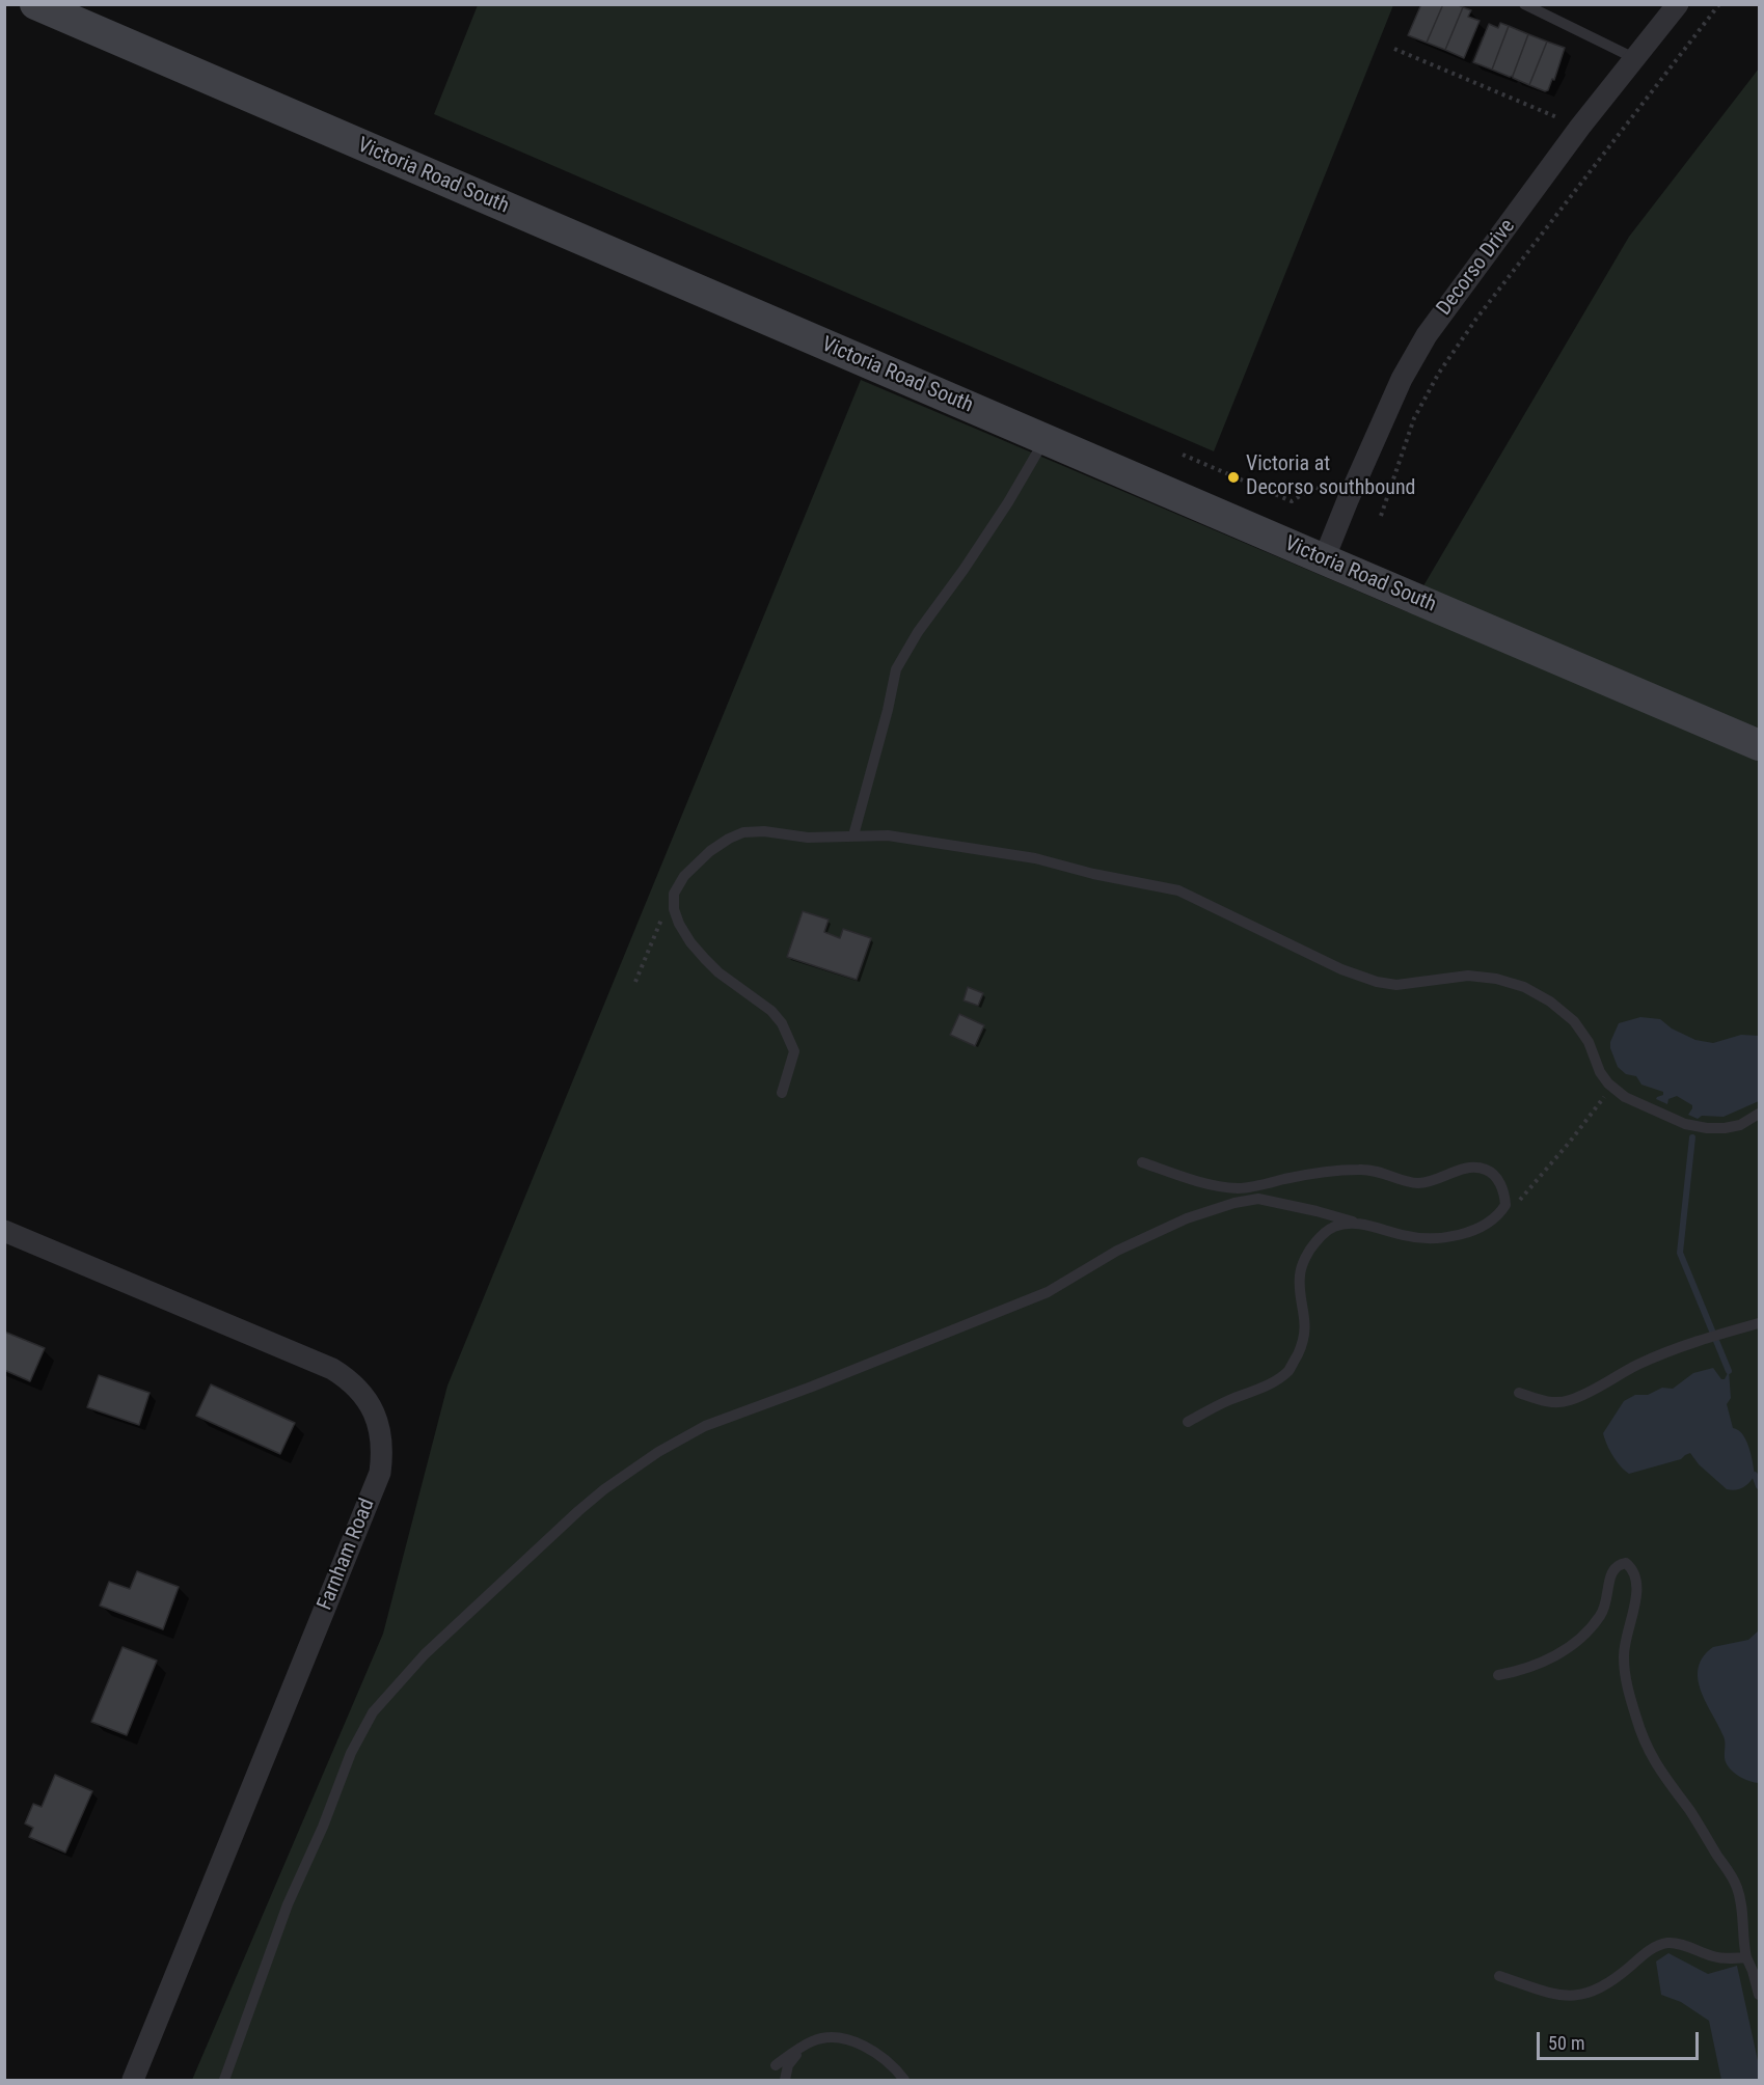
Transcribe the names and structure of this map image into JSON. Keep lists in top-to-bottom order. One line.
{"streets":{"main road":["Victoria Road South"],"street":["Decorso Drive","Farnham Road"]},"crossings":[["Victoria Road South","Decorso Drive"]],"places":["Victoria at Decorso southbound"],"scale_bar":"50 m"}
